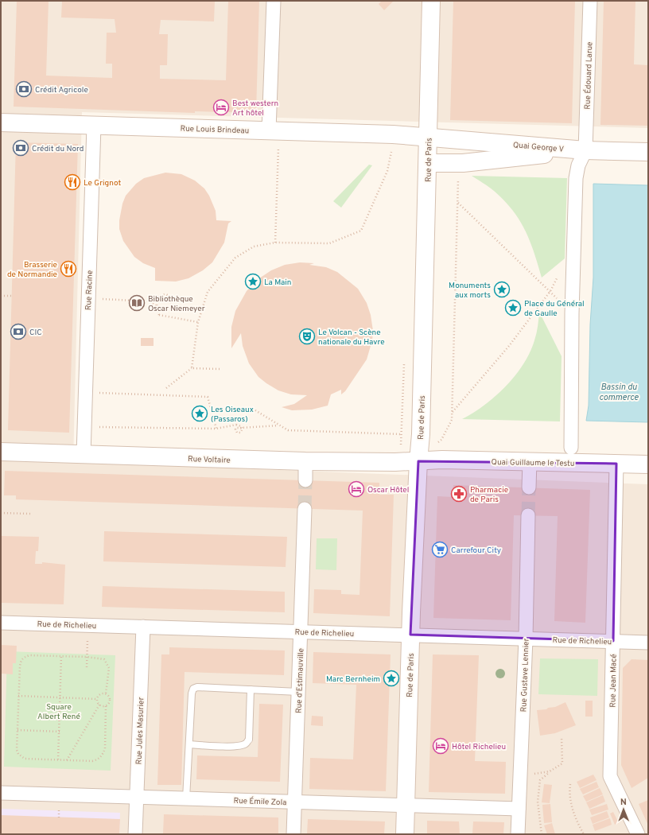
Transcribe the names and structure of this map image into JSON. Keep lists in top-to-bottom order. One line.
{"streets":{"main road":["Rue Louis Brindeau","Quai George V","Rue de Paris","Rue Voltaire","Quai Guillaume le Testu"],"street":["Rue Édouard Larue","Rue Racine","Rue de Richelieu","Rue Gustave Lennier","Rue d'Estimauville","Rue Jean Macé","Rue Jules Masurier","Rue Émile Zola"]},"crossings":[["Rue Édouard Larue","Quai George V"],["Rue Louis Brindeau","Quai George V"],["Rue Louis Brindeau","Rue de Paris"],["Rue Louis Brindeau","Rue Racine"],["Quai George V","Rue de Paris"],["Rue de Paris","Rue Voltaire"],["Rue de Paris","Quai Guillaume le Testu"],["Rue de Paris","Rue de Richelieu"],["Rue de Paris","Rue Émile Zola"],["Rue Racine","Rue Voltaire"],["Rue Voltaire","Quai Guillaume le Testu"],["Quai Guillaume le Testu","Rue Jean Macé"],["Rue de Richelieu","Rue Gustave Lennier"],["Rue de Richelieu","Rue d'Estimauville"],["Rue de Richelieu","Rue Jean Macé"],["Rue de Richelieu","Rue Jules Masurier"],["Rue Gustave Lennier","Rue Émile Zola"],["Rue d'Estimauville","Rue Émile Zola"],["Rue Jules Masurier","Rue Émile Zola"]],"water":["Bassin du commerce"],"parks":["Square Albert René"],"places":{"bank":["Crédit Agricole","Crédit du Nord","CIC"],"hotel":["Best western Art hôtel","Oscar Hôtel","Hôtel Richelieu"],"restaurant":["Le Grignot","Brasserie de Normandie"],"place":["La Main","Monuments aux morts","Place du Général de Gaulle","Les Oiseaux (Passaros)","Marc Bernheim"],"library":["Bibliothèque Oscar Niemeyer"],"theatre":["Le Volcan - Scène nationale du Havre"],"pharmacy":["Pharmacie de Paris"],"supermarket":["Carrefour City"]},"north":"top"}
